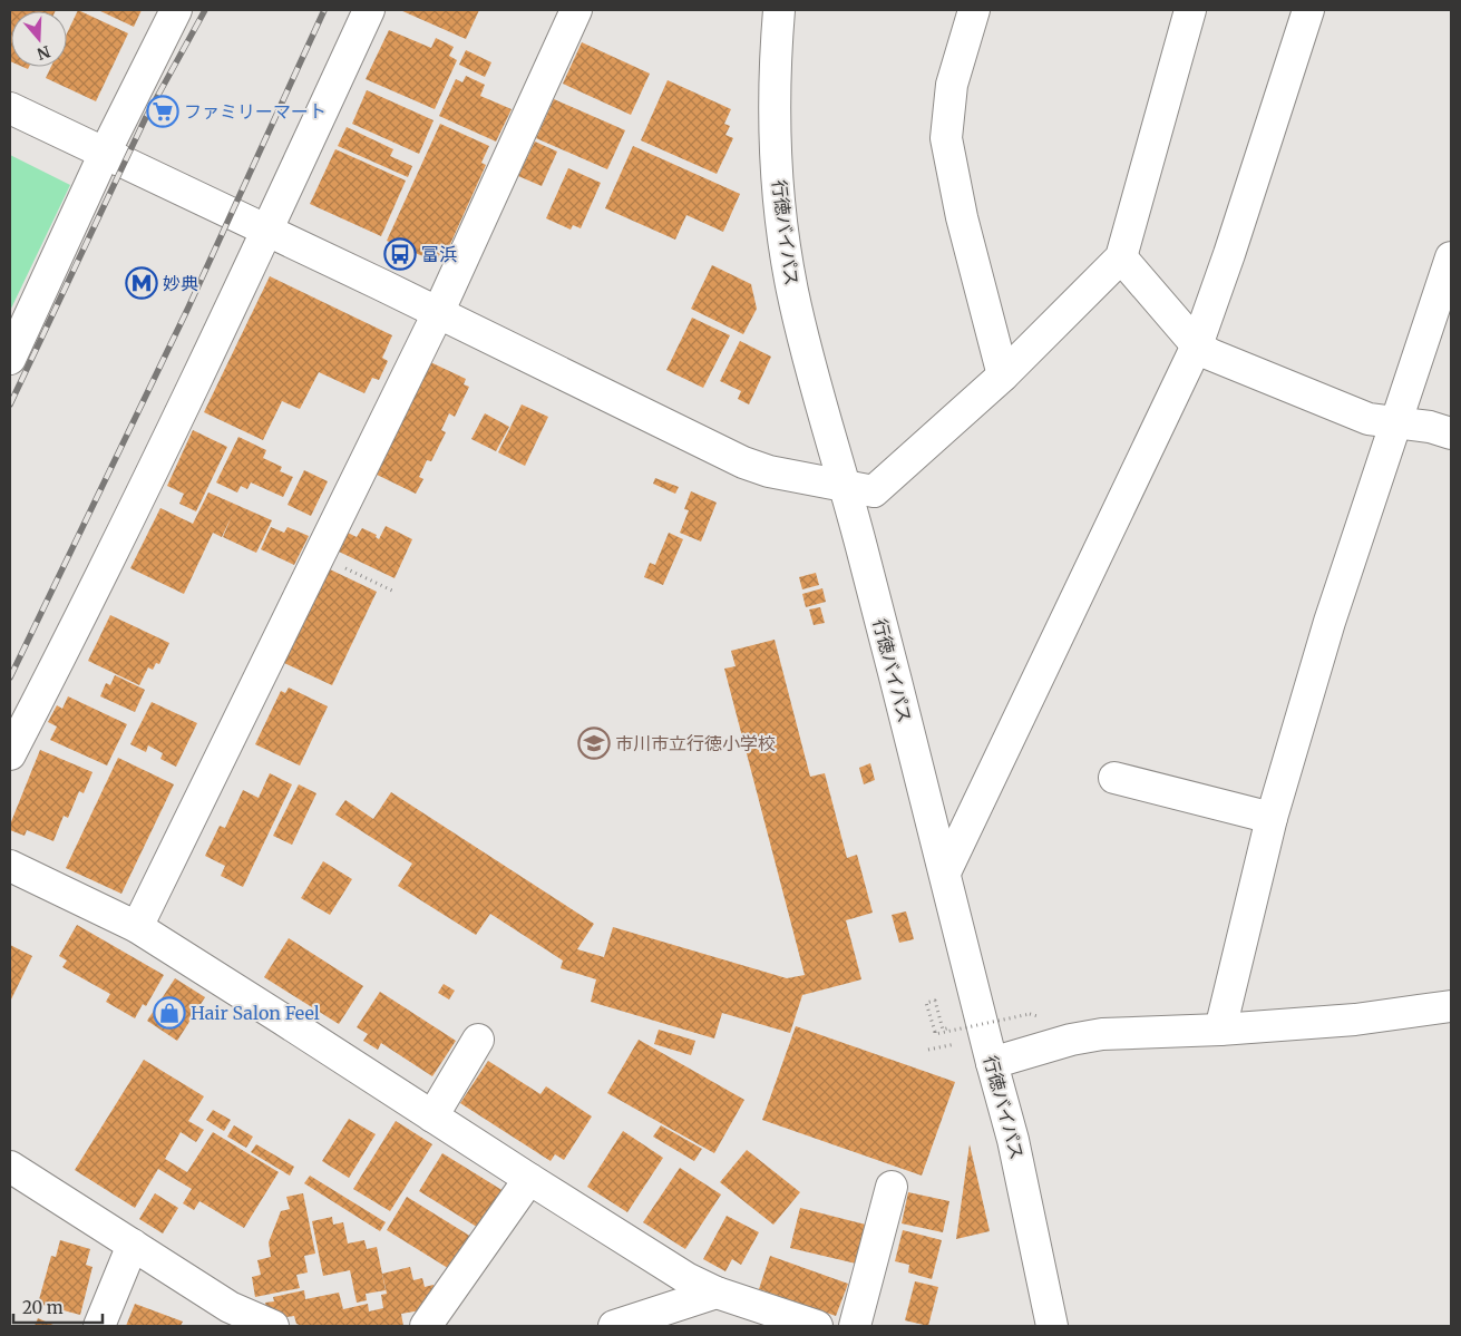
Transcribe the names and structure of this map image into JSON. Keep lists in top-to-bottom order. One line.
{"streets":{"street":["行徳バイパス"]},"places":{"supermarket":["ファミリーマート"],"bus stop":["富浜"],"metro station":["妙典"],"school or university":["市川市立行徳小学校"],"shop":["Hair Salon Feel"]},"scale_bar":"20 m","north":"bottom"}
